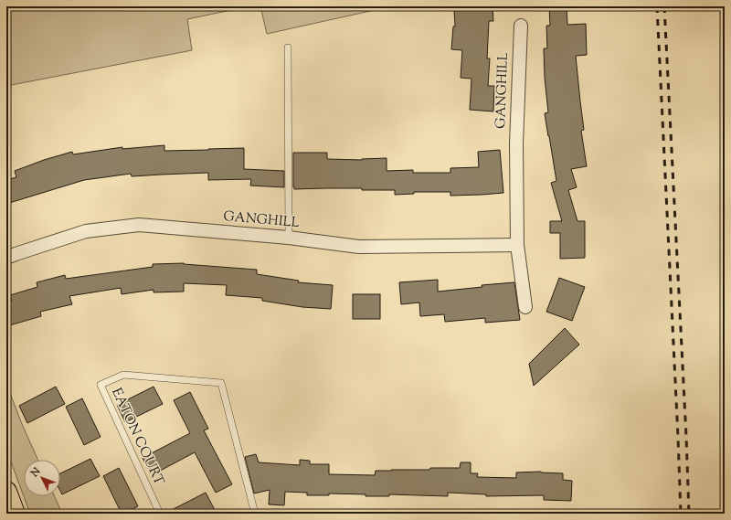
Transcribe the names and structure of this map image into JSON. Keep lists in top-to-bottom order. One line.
{"streets":{"street":["GANGHILL"],"lane":["EATON COURT"]},"north":"top left"}
